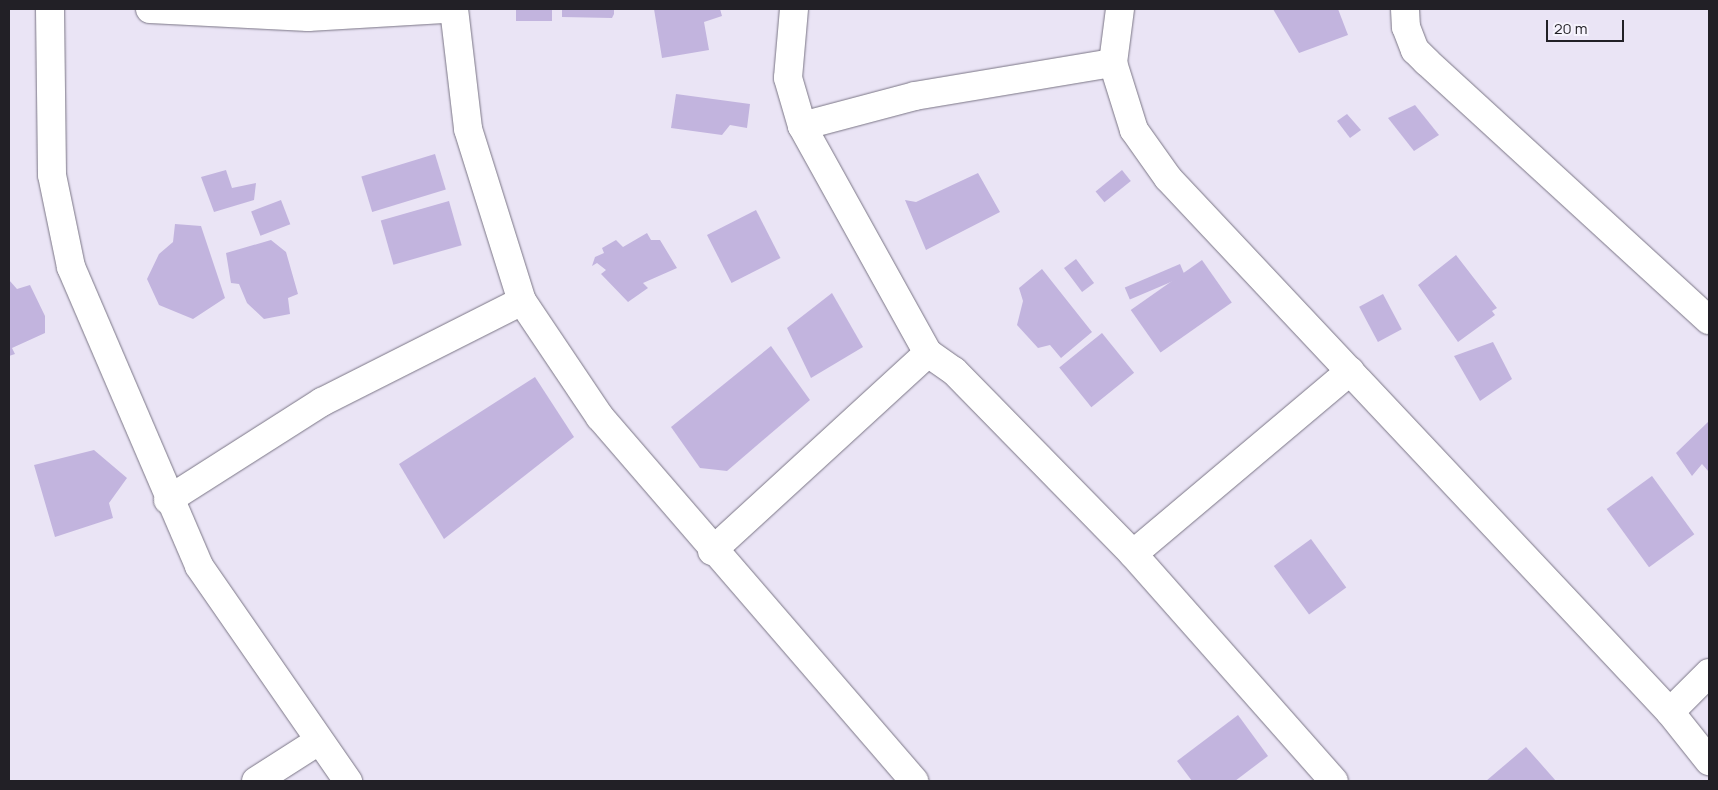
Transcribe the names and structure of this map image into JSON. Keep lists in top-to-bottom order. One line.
{"scale_bar":"20 m"}
